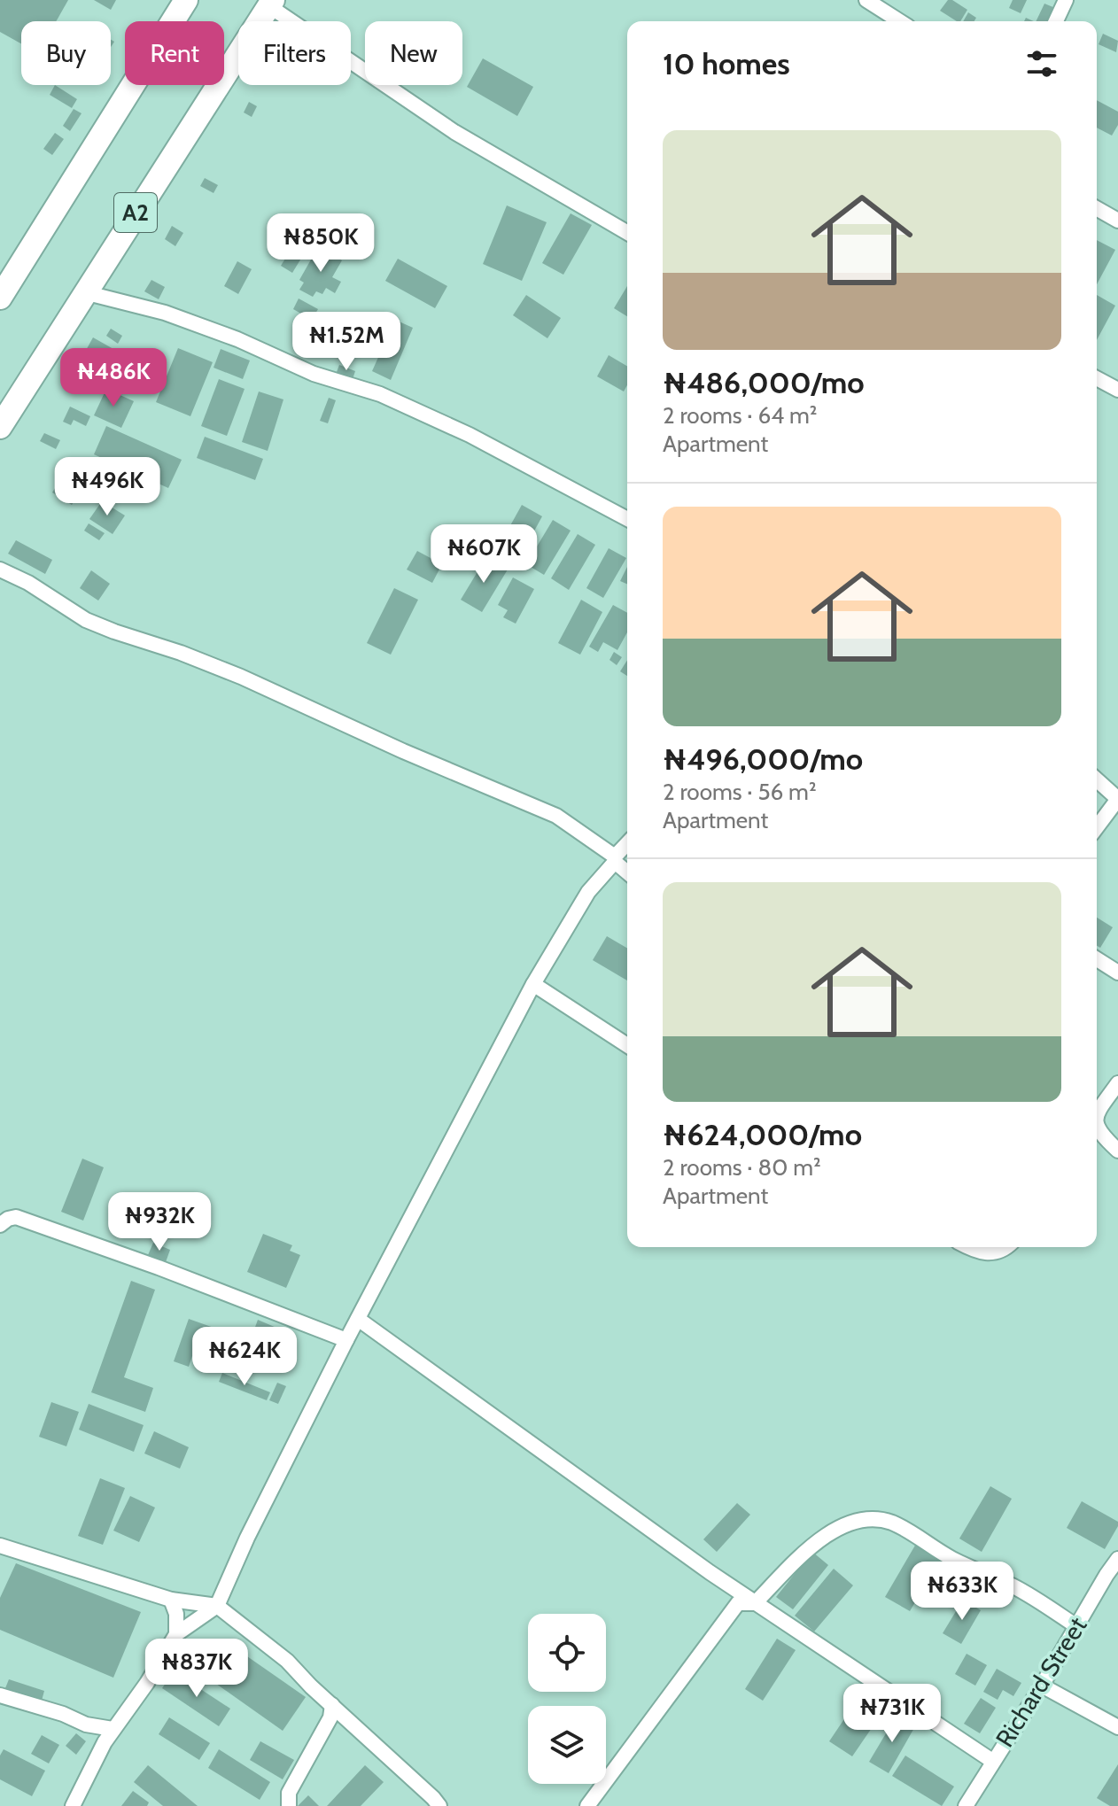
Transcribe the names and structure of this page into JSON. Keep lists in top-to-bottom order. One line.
{"streets":{"highway":["A2"],"street":["Richard Street"]},"page":{"chip":["Buy","Rent","Filters","New"],"heading":"10 homes","list":[{"name":"₦486,000/mo","note":"2 rooms · 64 m² · Apartment"},{"name":"₦496,000/mo","note":"2 rooms · 56 m² · Apartment"},{"name":"₦624,000/mo","note":"2 rooms · 80 m² · Apartment"}],"price":["₦850K","₦1.52M","₦486K","₦496K","₦607K","₦932K","₦624K","₦633K","₦837K","₦731K"]}}
